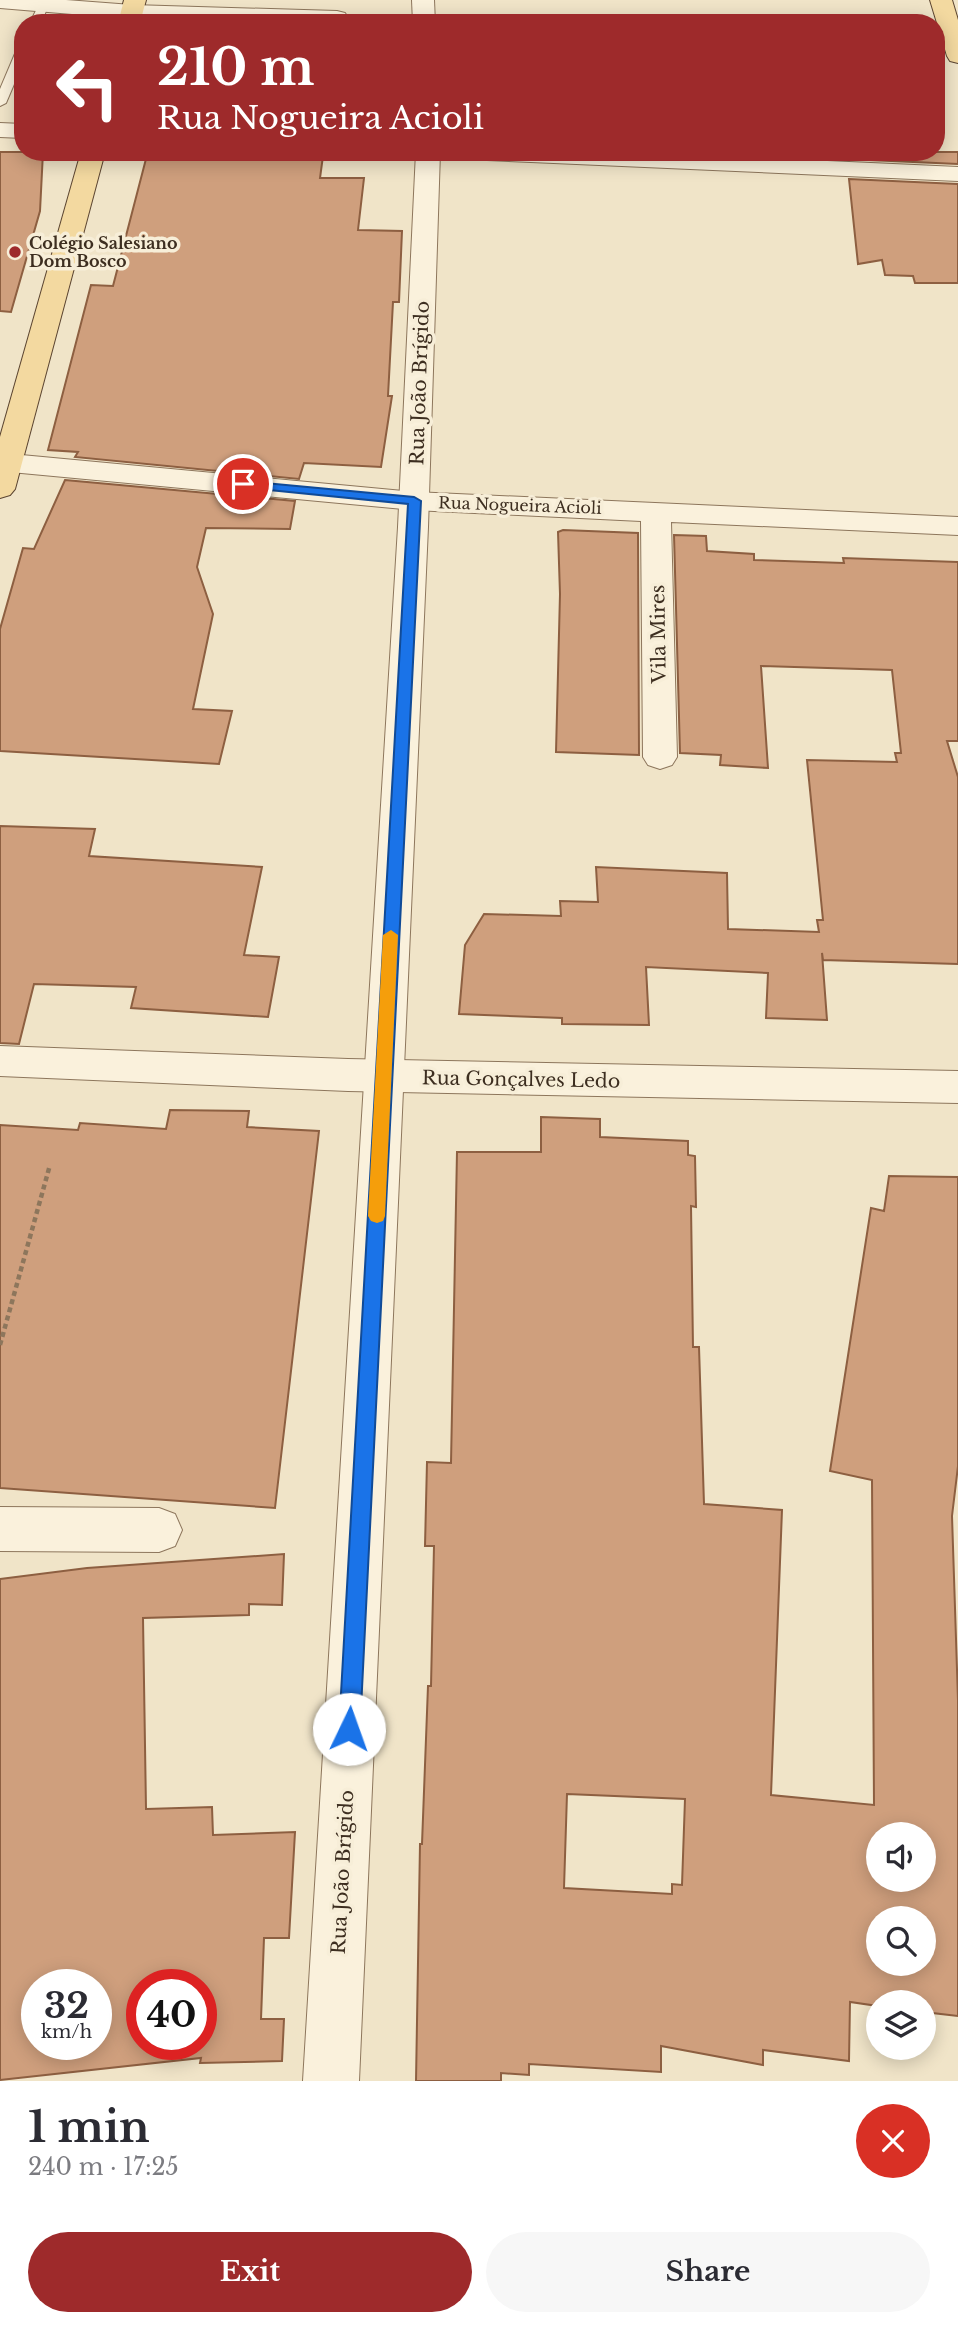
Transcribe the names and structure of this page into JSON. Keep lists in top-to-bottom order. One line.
{"streets":{"street":["Rua João Brígido","Rua Nogueira Acioli","Vila Mires","Rua Gonçalves Ledo"]},"crossings":[["Rua João Brígido","Rua Nogueira Acioli"],["Rua João Brígido","Rua Gonçalves Ledo"],["Rua Nogueira Acioli","Vila Mires"]],"places":["Colégio Salesiano Dom Bosco"],"page":{"turn":["210 m","Rua Nogueira Acioli"],"speed":"32 km/h","limit":"40","heading":["1 min","240 m · 17:25"],"buttons":["Exit","Share"]}}
